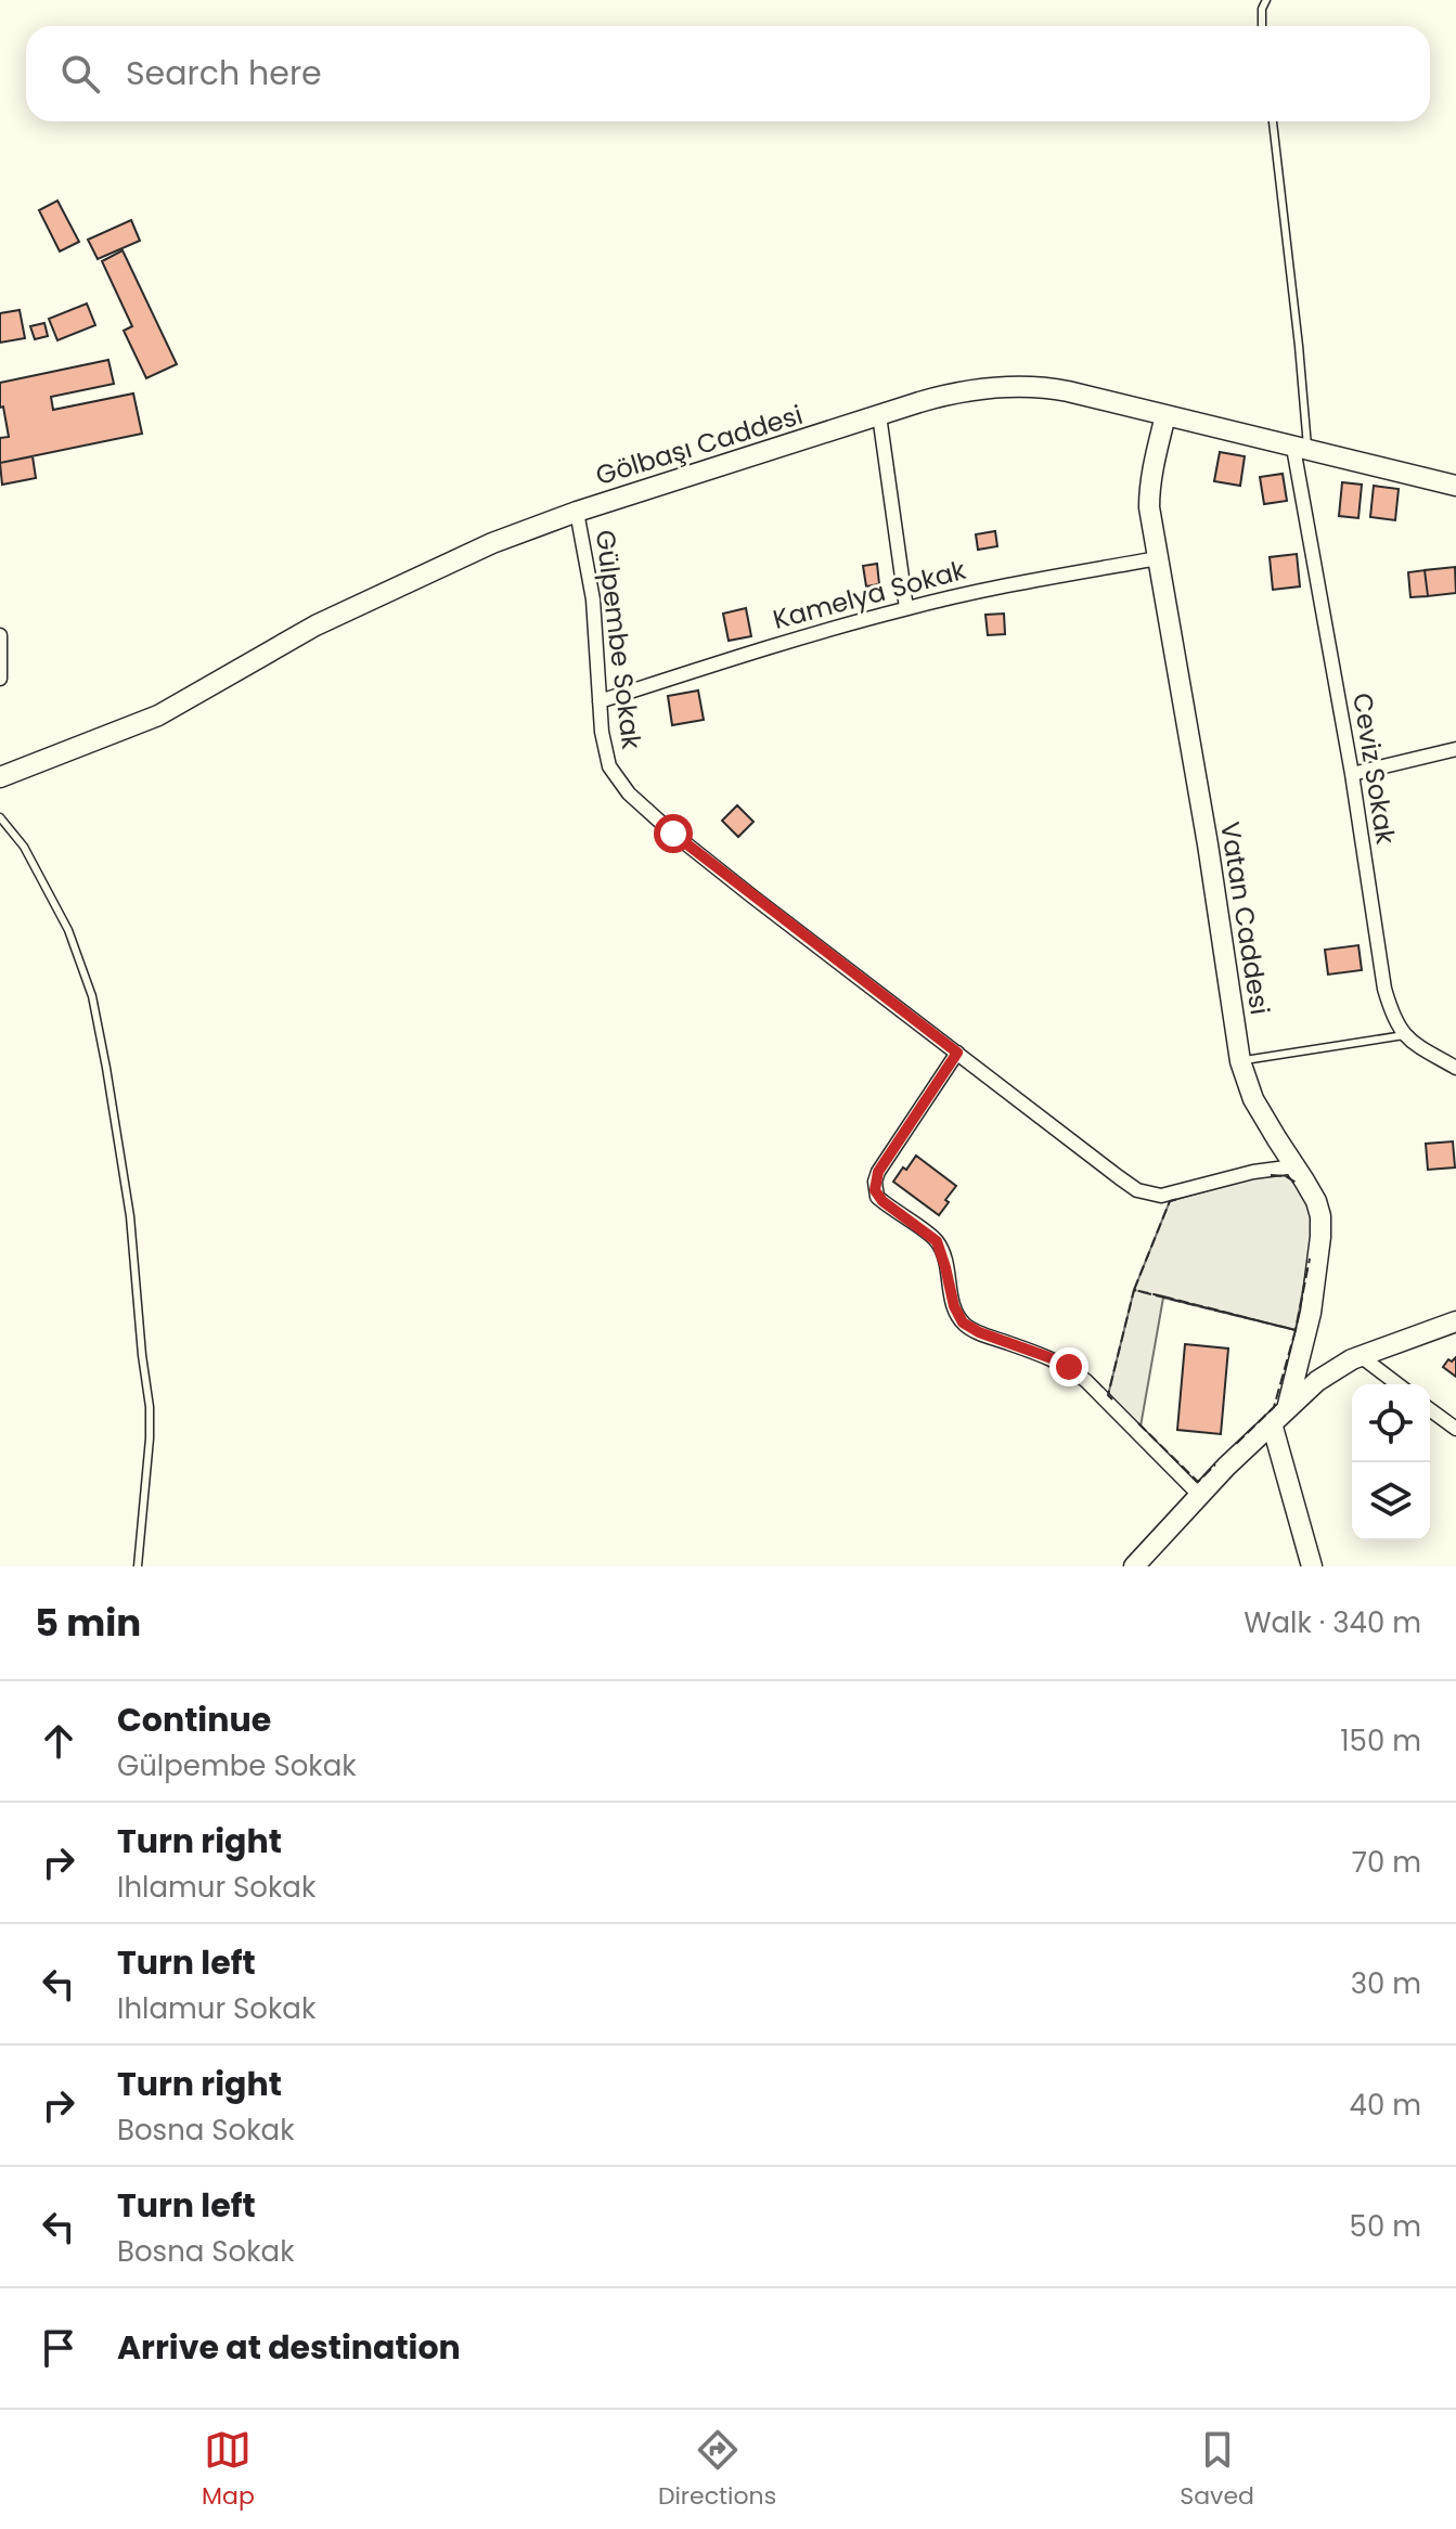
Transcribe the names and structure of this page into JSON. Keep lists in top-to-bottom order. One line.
{"streets":{"street":["Gölbaşı Caddesi","Kamelya Sokak","Gülpembe Sokak","Ceviz Sokak","Vatan Caddesi"]},"crossings":[["Gölbaşı Caddesi","Gülpembe Sokak"],["Gölbaşı Caddesi","Ceviz Sokak"],["Gölbaşı Caddesi","Vatan Caddesi"],["Kamelya Sokak","Gülpembe Sokak"],["Kamelya Sokak","Vatan Caddesi"],["Gülpembe Sokak","Vatan Caddesi"]],"page":{"search":"Search here","heading":["5 min","Walk · 340 m"],"list":[["Continue","Gülpembe Sokak","150 m"],["Turn right","Ihlamur Sokak","70 m"],["Turn left","Ihlamur Sokak","30 m"],["Turn right","Bosna Sokak","40 m"],["Turn left","Bosna Sokak","50 m"],"Arrive at destination"],"nav":["Map","Directions","Saved"]}}
